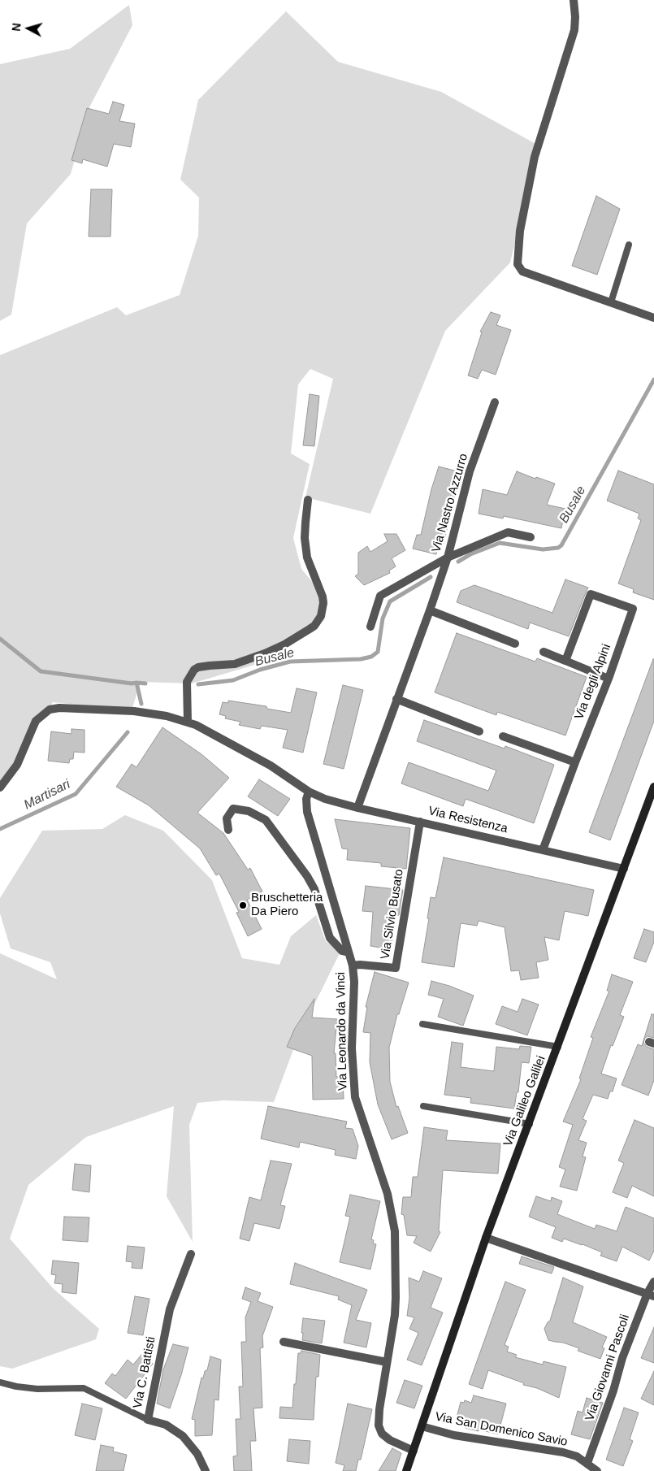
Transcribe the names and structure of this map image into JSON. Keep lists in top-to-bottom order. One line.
{"streets":{"main road":["Via Galileo Galilei"],"street":["Via Nastro Azzurro","Via degli Alpini","Via Resistenza","Via Silvio Busato","Via Leonardo da Vinci","Via Giovanni Pascoli","Via C. Battisti","Via San Domenico Savio"]},"crossings":[["Via Nastro Azzurro","Via Resistenza"],["Via degli Alpini","Via Resistenza"],["Via Resistenza","Via Silvio Busato"],["Via Resistenza","Via Leonardo da Vinci"],["Via Resistenza","Via Galileo Galilei"],["Via Silvio Busato","Via Leonardo da Vinci"],["Via Leonardo da Vinci","Via Galileo Galilei"],["Via Galileo Galilei","Via San Domenico Savio"],["Via Giovanni Pascoli","Via San Domenico Savio"]],"water":["Busale","Martisari"],"places":["Bruschetteria Da Piero"],"north":"left"}
